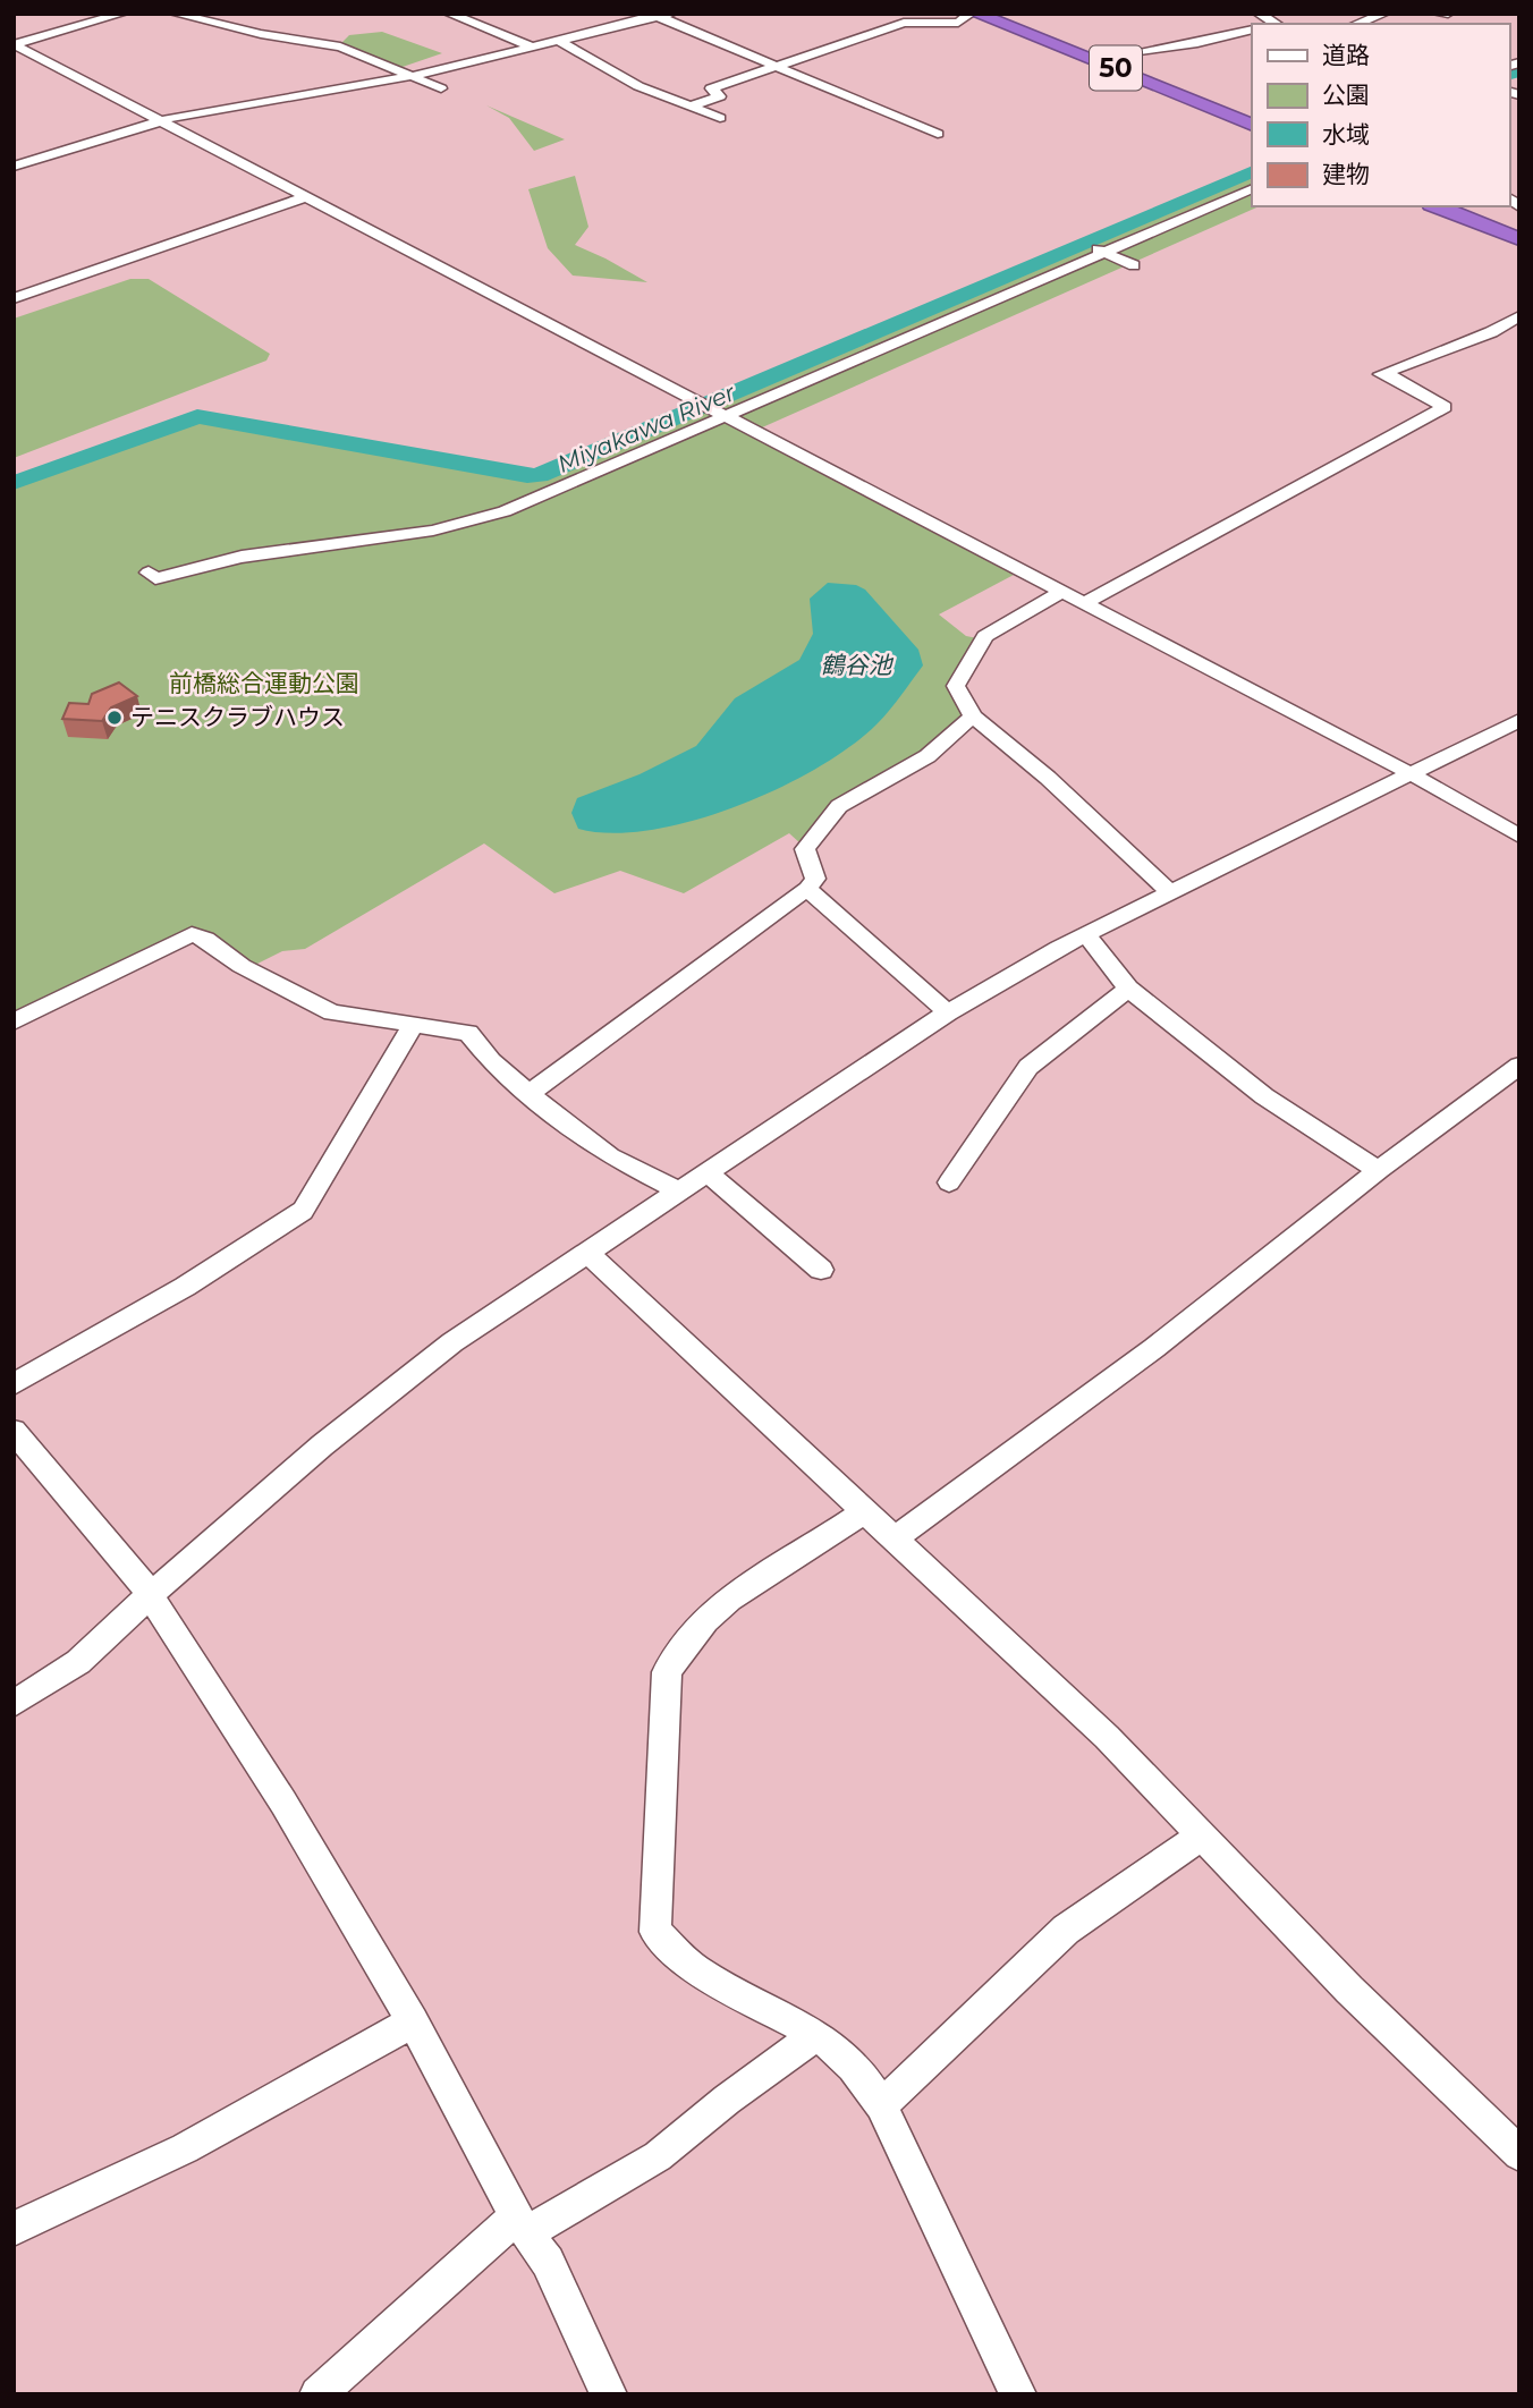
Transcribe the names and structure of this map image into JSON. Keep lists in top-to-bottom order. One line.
{"streets":{"highway":["50"]},"water":["Miyakawa River","鶴谷池"],"parks":["前橋総合運動公園"],"places":["テニスクラブハウス"],"legend":["道路","公園","水域","建物"]}
